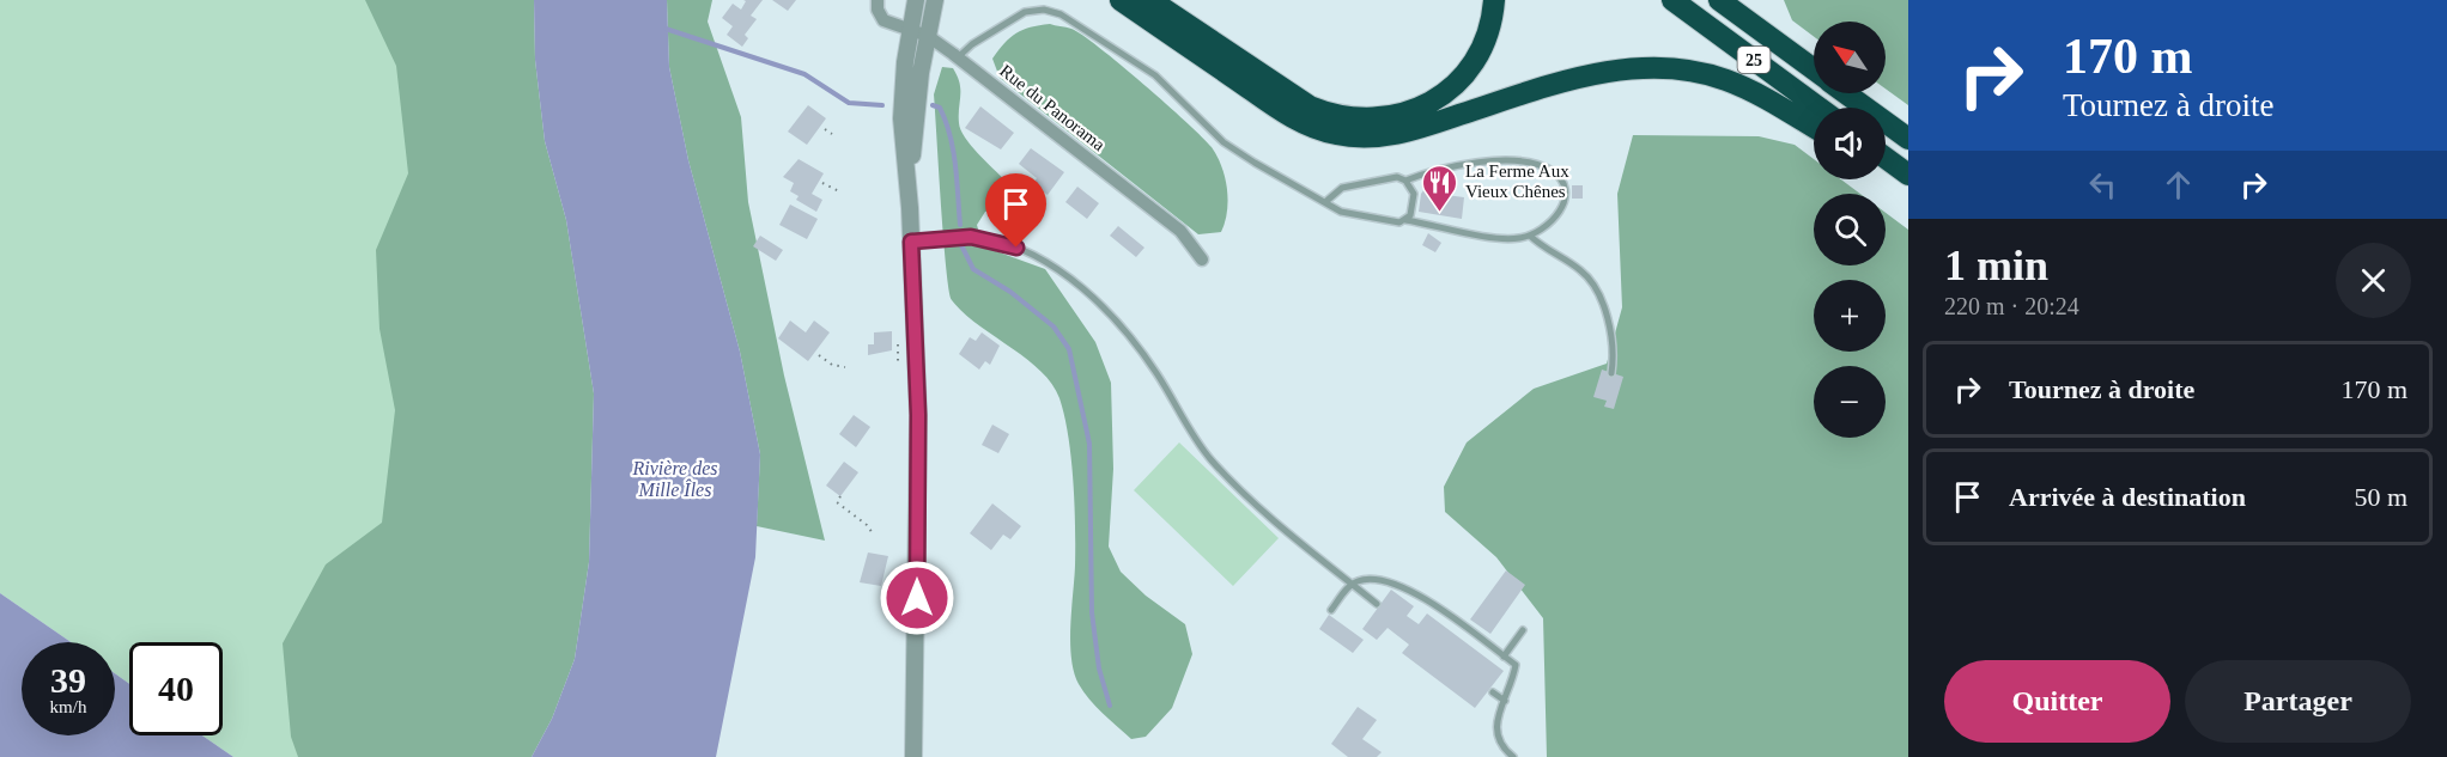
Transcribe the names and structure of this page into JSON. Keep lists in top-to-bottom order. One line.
{"streets":{"highway":["25"],"street":["Rue du Panorama"]},"water":["Rivière des Mille Îles"],"places":{"restaurant":["La Ferme Aux Vieux Chênes"]},"north":"top left","page":{"turn":["170 m","Tournez à droite"],"map_buttons":["+","−"],"heading":["1 min","220 m · 20:24"],"list":[{"name":"Tournez à droite","value":"170 m"},{"name":"Arrivée à destination","value":"50 m"}],"speed":"39 km/h","limit":"40","buttons":["Quitter","Partager"]}}
